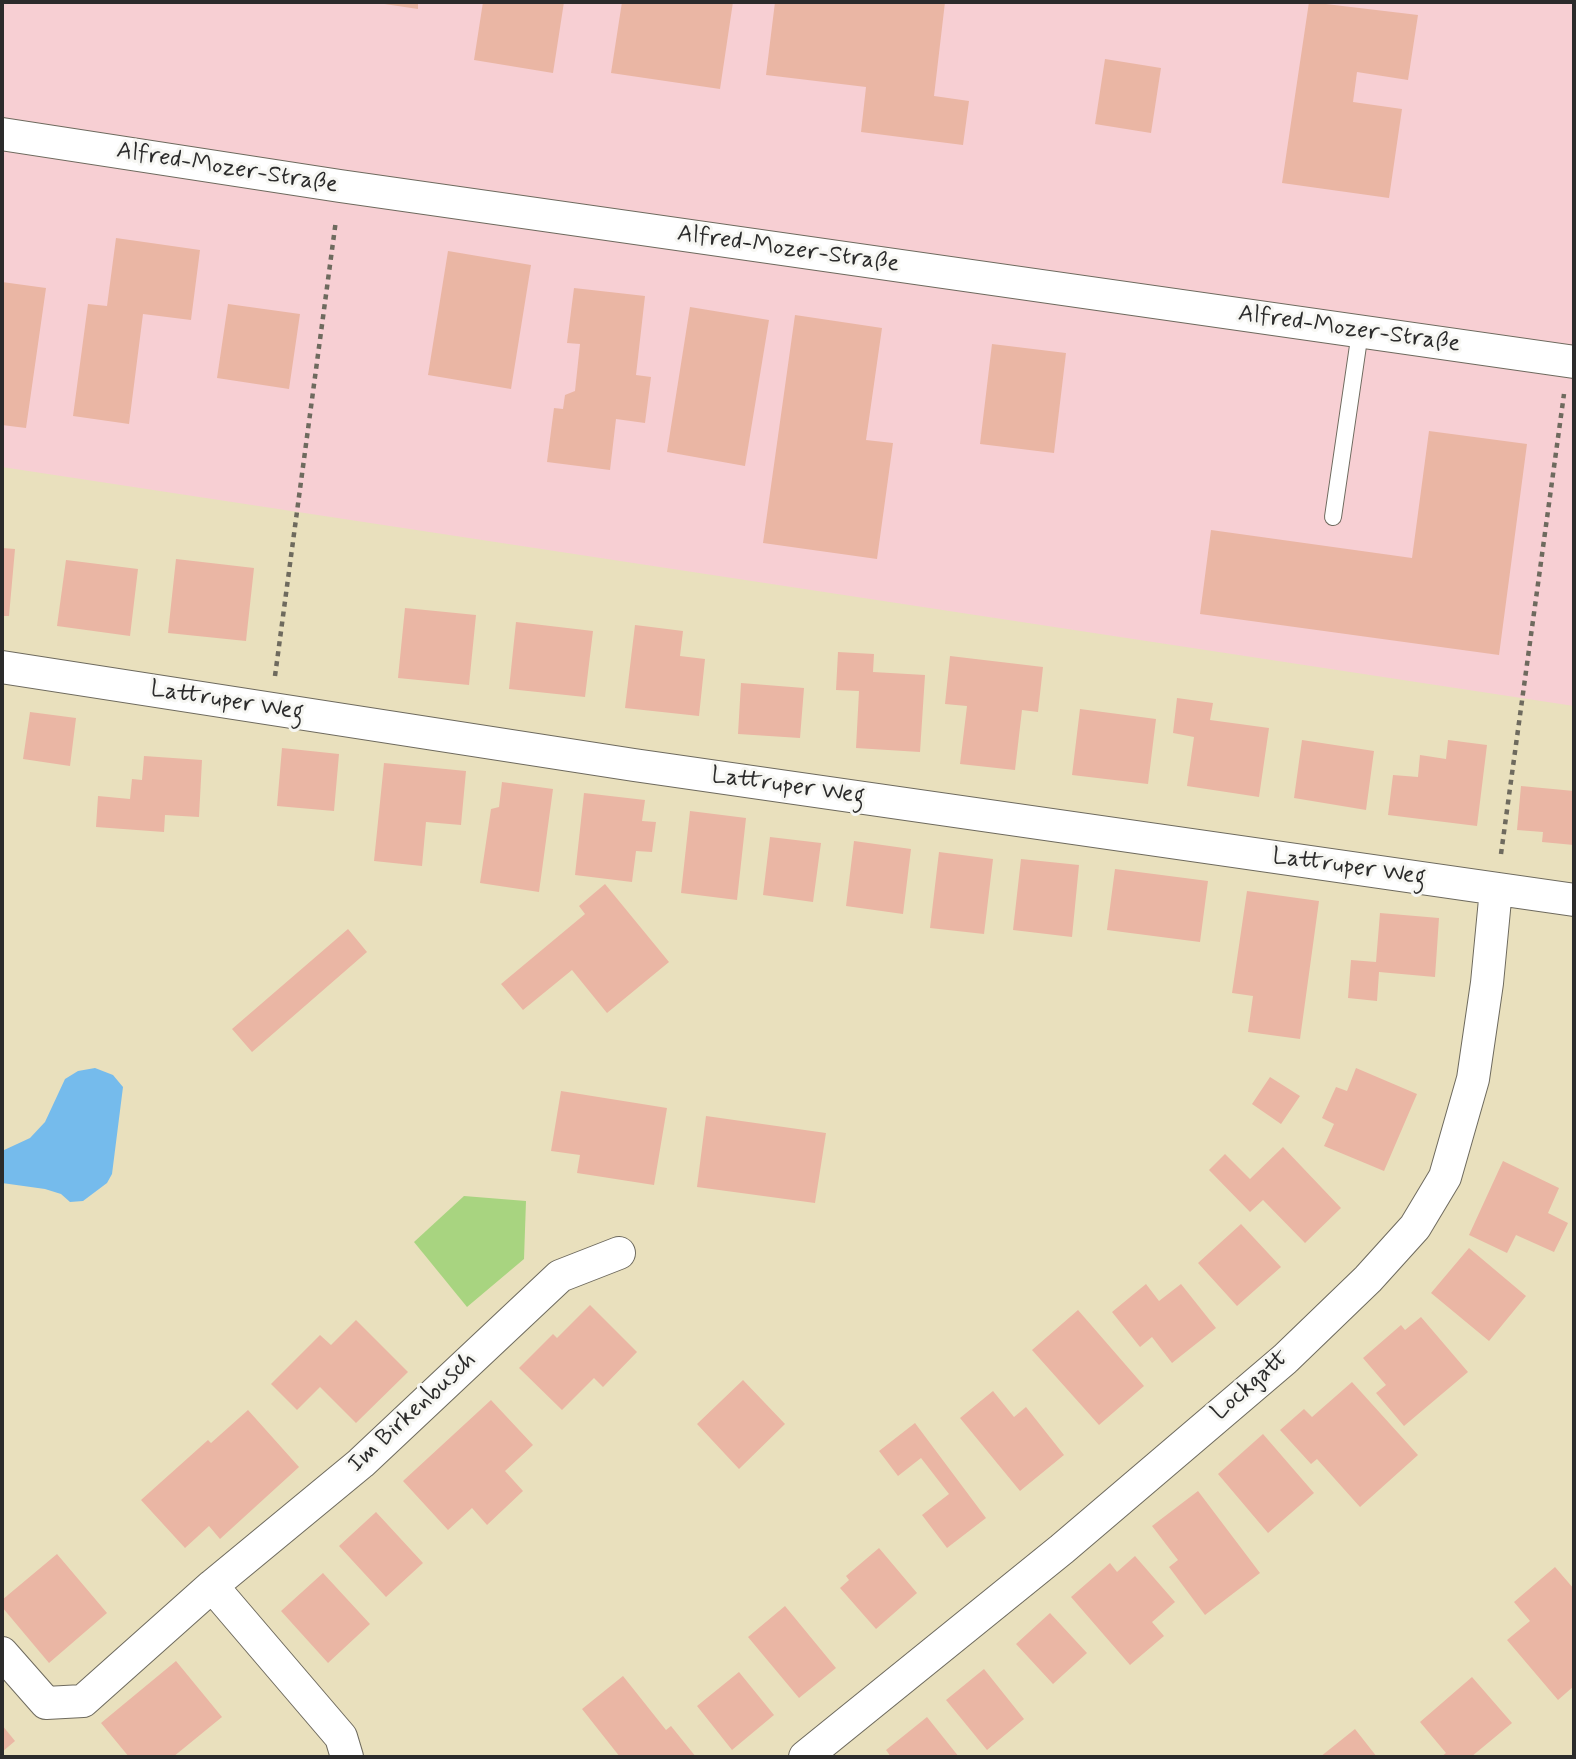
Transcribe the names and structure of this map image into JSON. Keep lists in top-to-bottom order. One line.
{"streets":{"street":["Alfred-Mozer-Straße","Lattruper Weg","Lockgatt","Im Birkenbusch"]},"crossings":[["Lattruper Weg","Lockgatt"]]}
